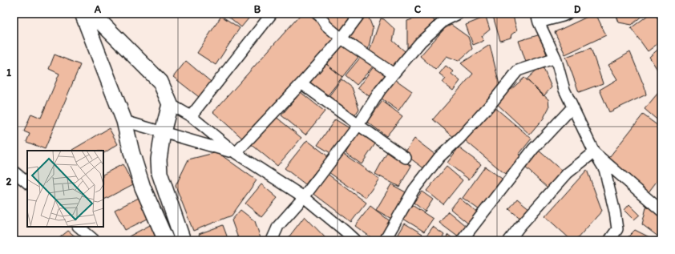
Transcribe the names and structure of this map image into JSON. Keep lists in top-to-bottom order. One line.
{"grid":{"columns":["A","B","C","D"],"rows":["1","2"]}}
